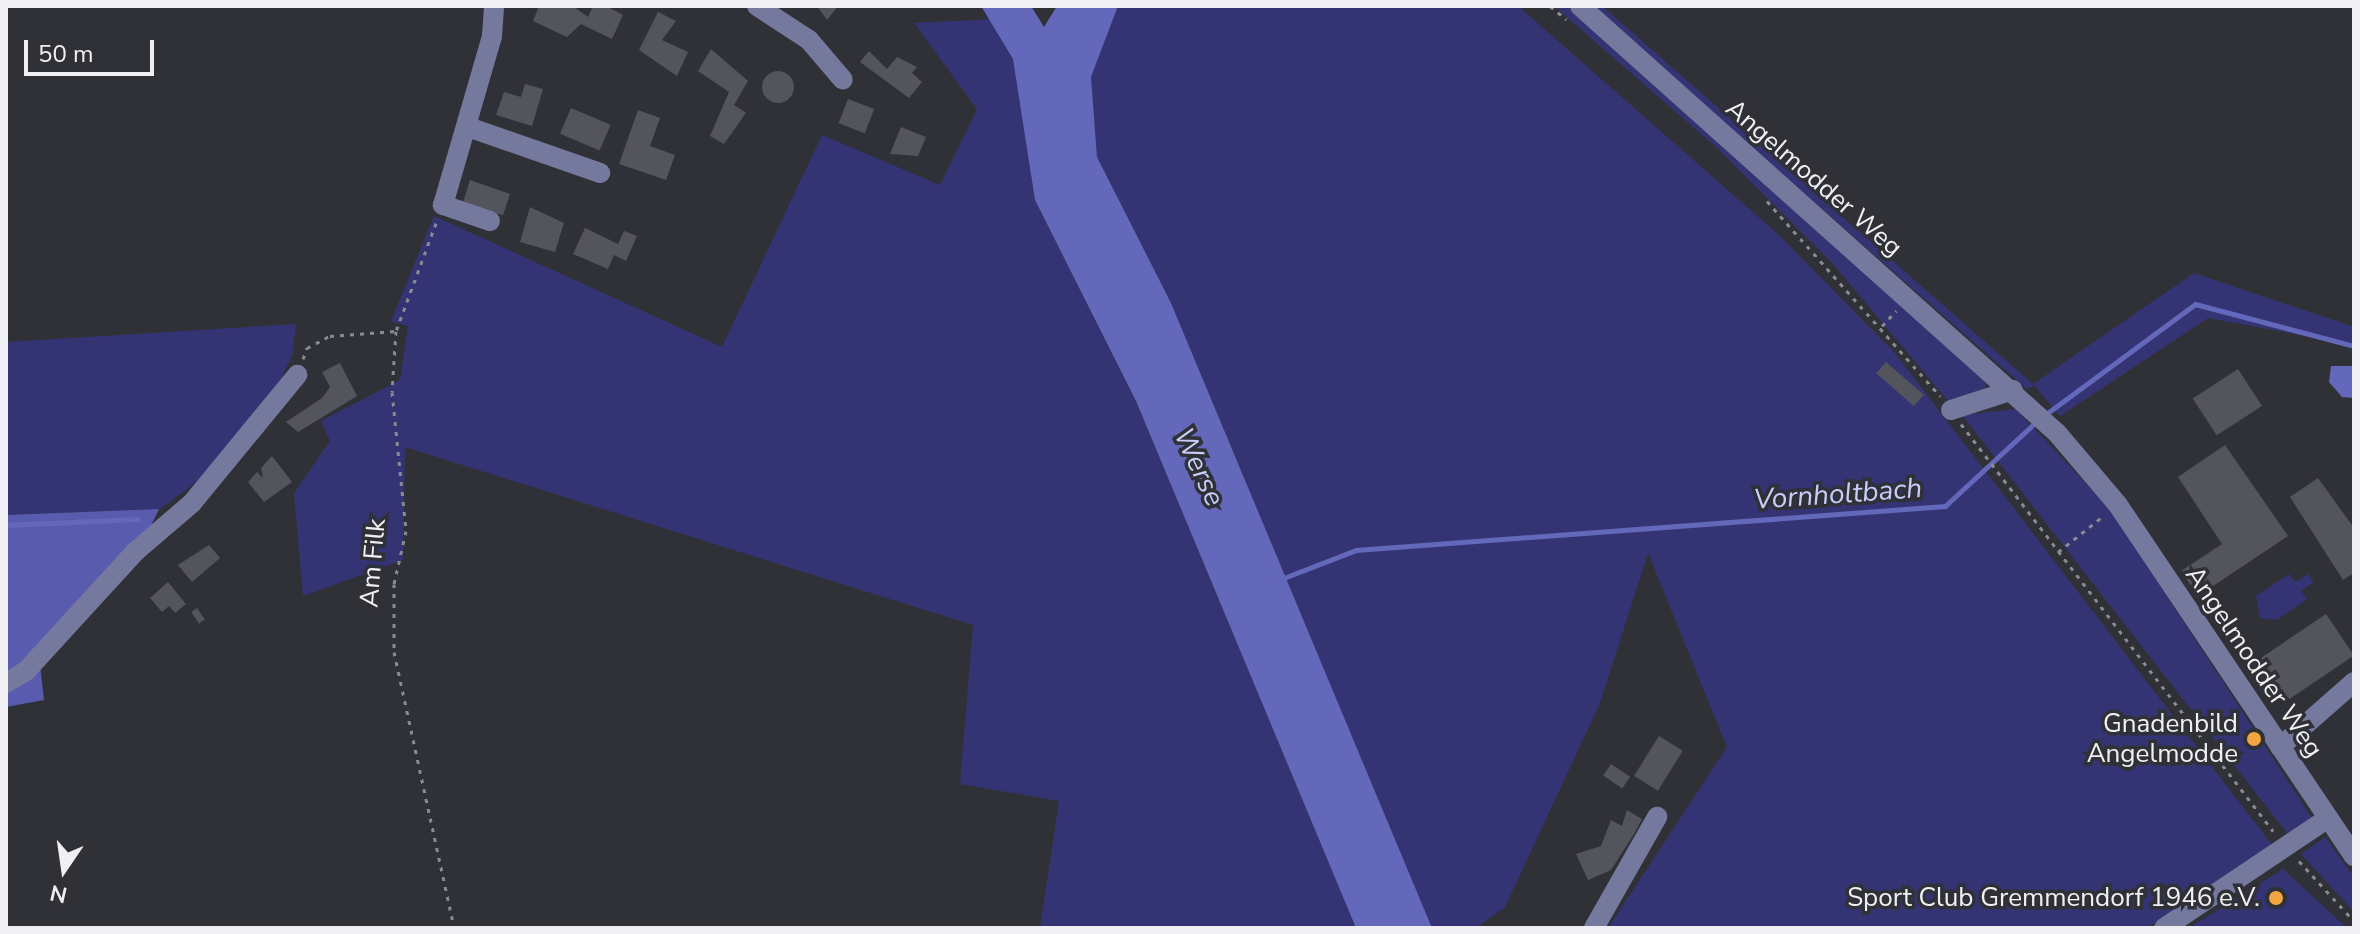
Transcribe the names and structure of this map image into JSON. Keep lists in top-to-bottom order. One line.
{"streets":{"street":["Angelmodder Weg"],"path":["Am Filk"]},"water":["Werse","Vornholtbach"],"places":["Gnadenbild Angelmodde","Sport Club Gremmendorf 1946 e.V."],"scale_bar":"50 m","north":"bottom"}
